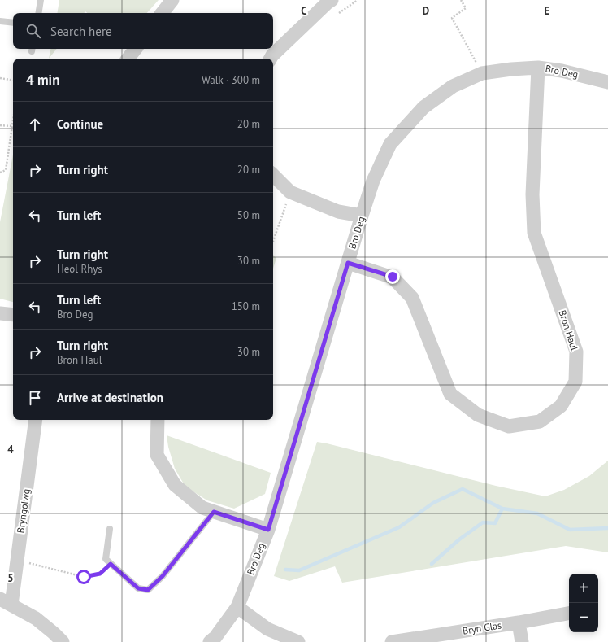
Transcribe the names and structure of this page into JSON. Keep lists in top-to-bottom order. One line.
{"streets":{"street":["Bro Deg","Bron Haul","Bryngolwg","Bryn Glas"]},"crossings":[["Bro Deg","Bron Haul"]],"page":{"search":"Search here","heading":["4 min","Walk · 300 m"],"list":[["Continue","20 m"],["Turn right","20 m"],["Turn left","50 m"],["Turn right","Heol Rhys","30 m"],["Turn left","Bro Deg","150 m"],["Turn right","Bron Haul","30 m"],"Arrive at destination"],"map_buttons":["+","−"]},"grid":{"columns":["C","D","E"],"rows":["4","5"]}}
